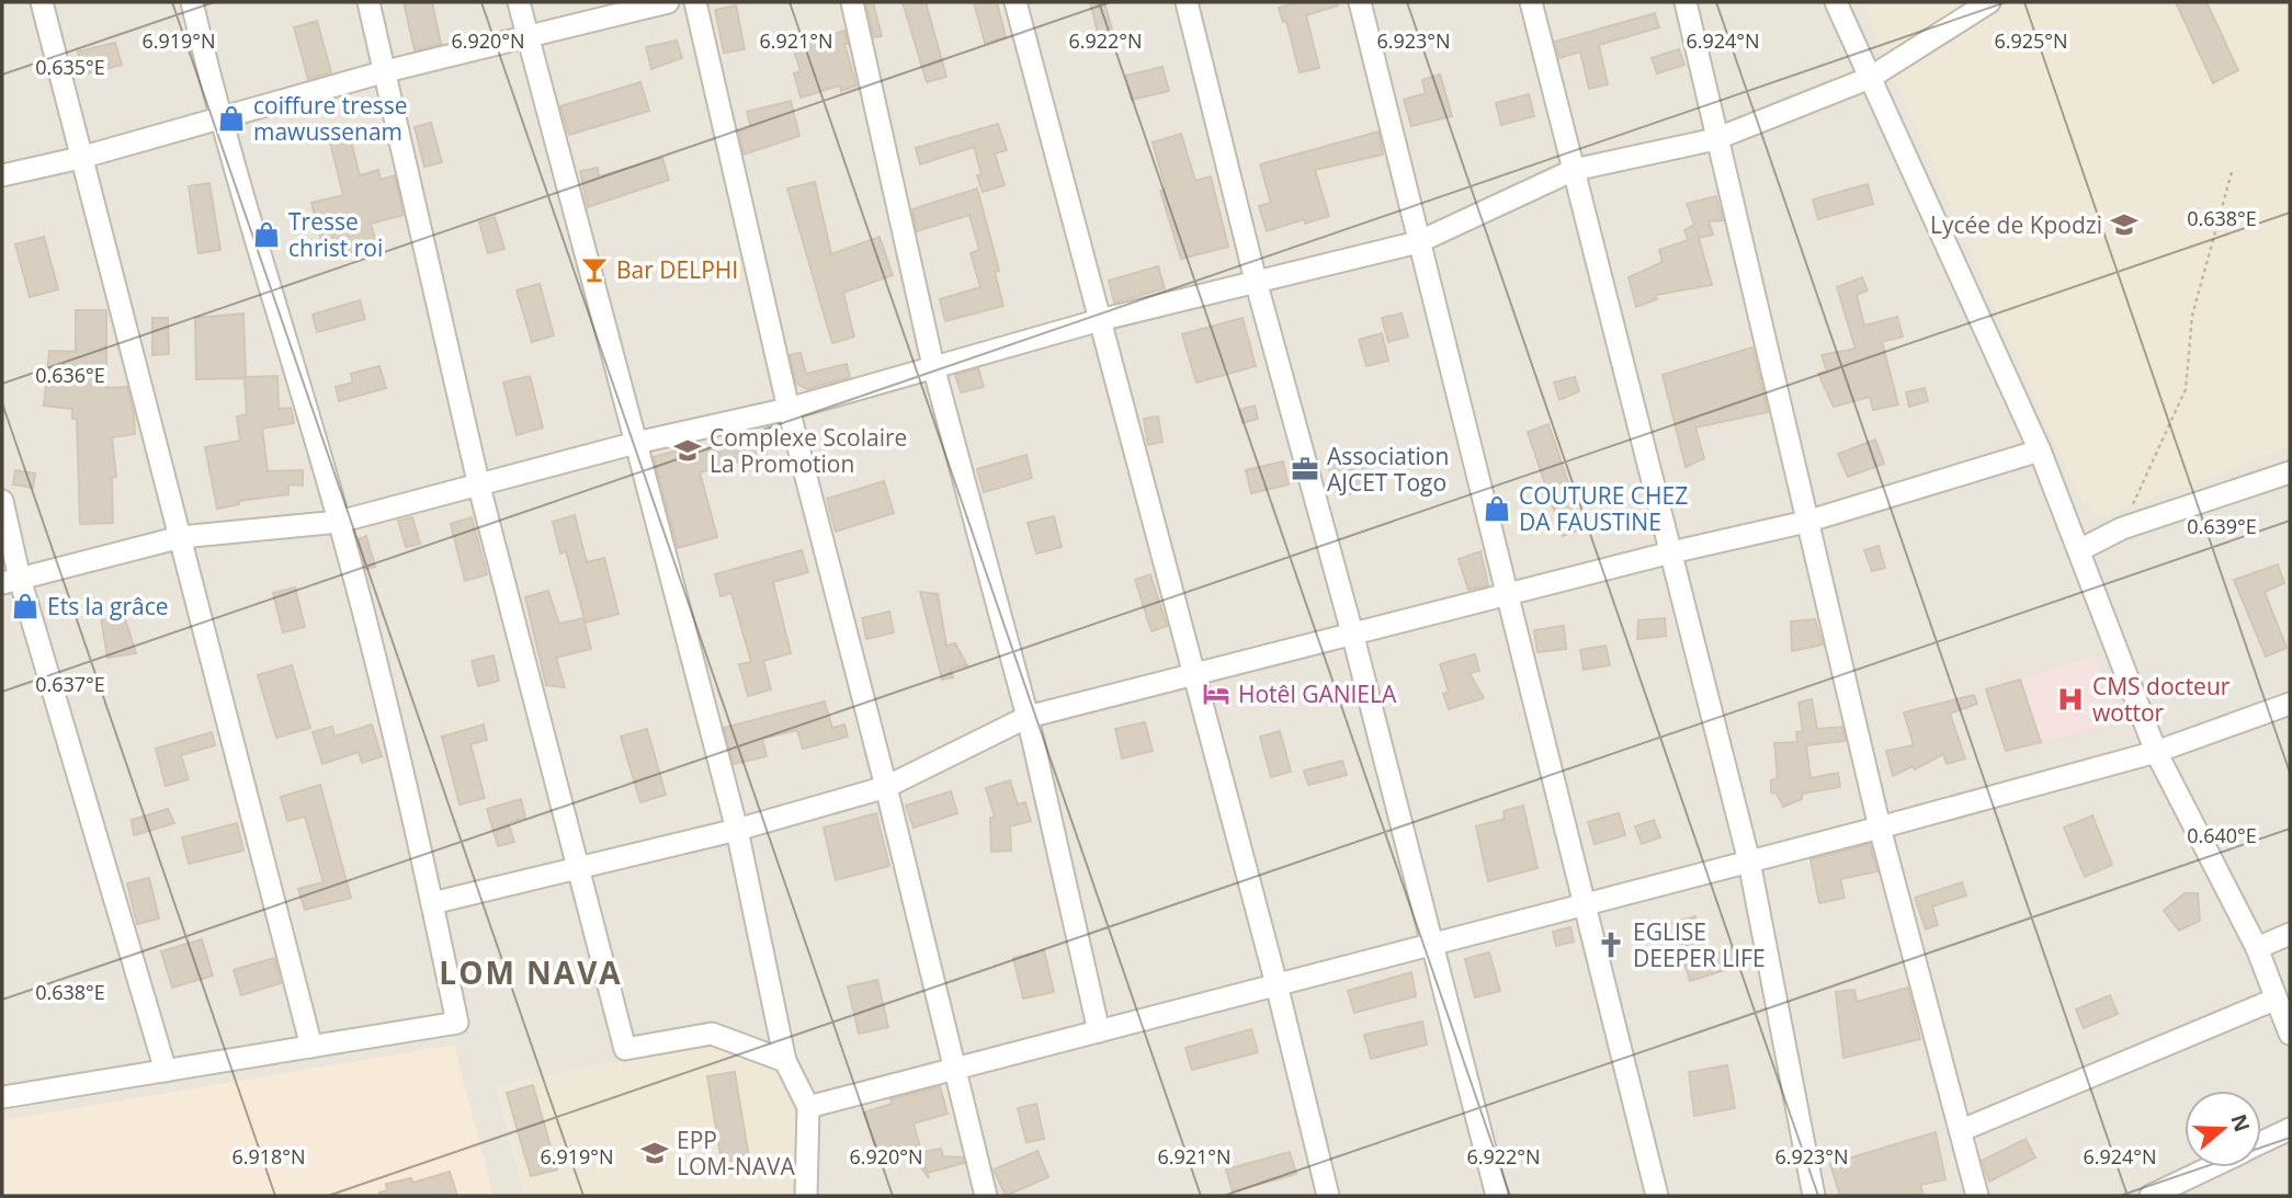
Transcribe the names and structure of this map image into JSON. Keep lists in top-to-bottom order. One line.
{"districts":["LOM NAVA"],"places":{"shop":["coiffure tresse mawussenam","Tresse christ roi","COUTURE CHEZ DA FAUSTINE","Ets la grâce"],"school or university":["Lycée de Kpodzi","Complexe Scolaire La Promotion","EPP LOM-NAVA"],"bar":["Bar DELPHI"],"office":["Association AJCET Togo"],"hotel":["Hotêl GANIELA"],"hospital":["CMS docteur wottor"],"church":["EGLISE DEEPER LIFE"]},"north":"right","coordinates":["6.919°N","6.921°N","6.922°N","6.924°N","6.925°N","6.920°N","6.923°N","0.635°E","0.638°E","0.636°E","0.639°E","0.637°E","0.640°E","6.918°N"]}
